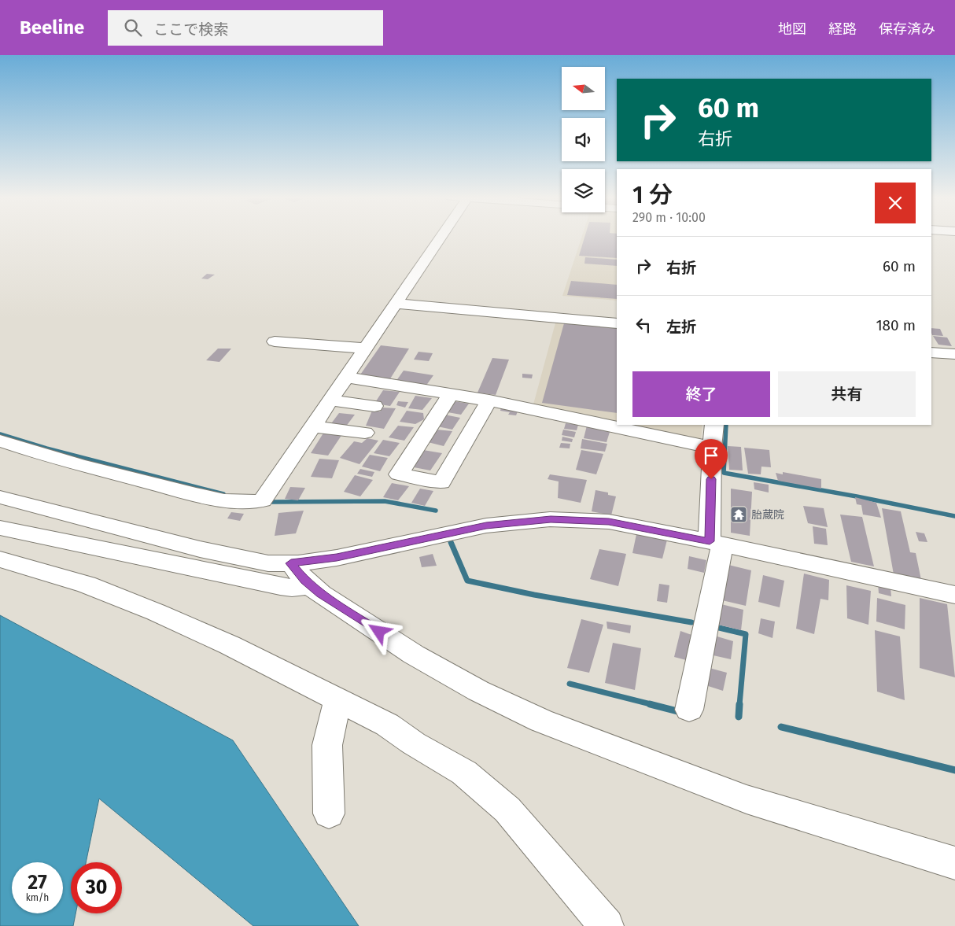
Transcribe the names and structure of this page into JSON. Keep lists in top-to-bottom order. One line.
{"places":{"temple":["胎蔵院"]},"north":"left","page":{"header":"Beeline","search":"ここで検索","nav":["地図","経路","保存済み"],"turn":["60 m","右折"],"heading":["1 分","290 m · 10:00"],"list":[{"name":"右折","value":"60 m"},{"name":"左折","value":"180 m"}],"buttons":["終了","共有"],"speed":"27 km/h","limit":"30"}}
